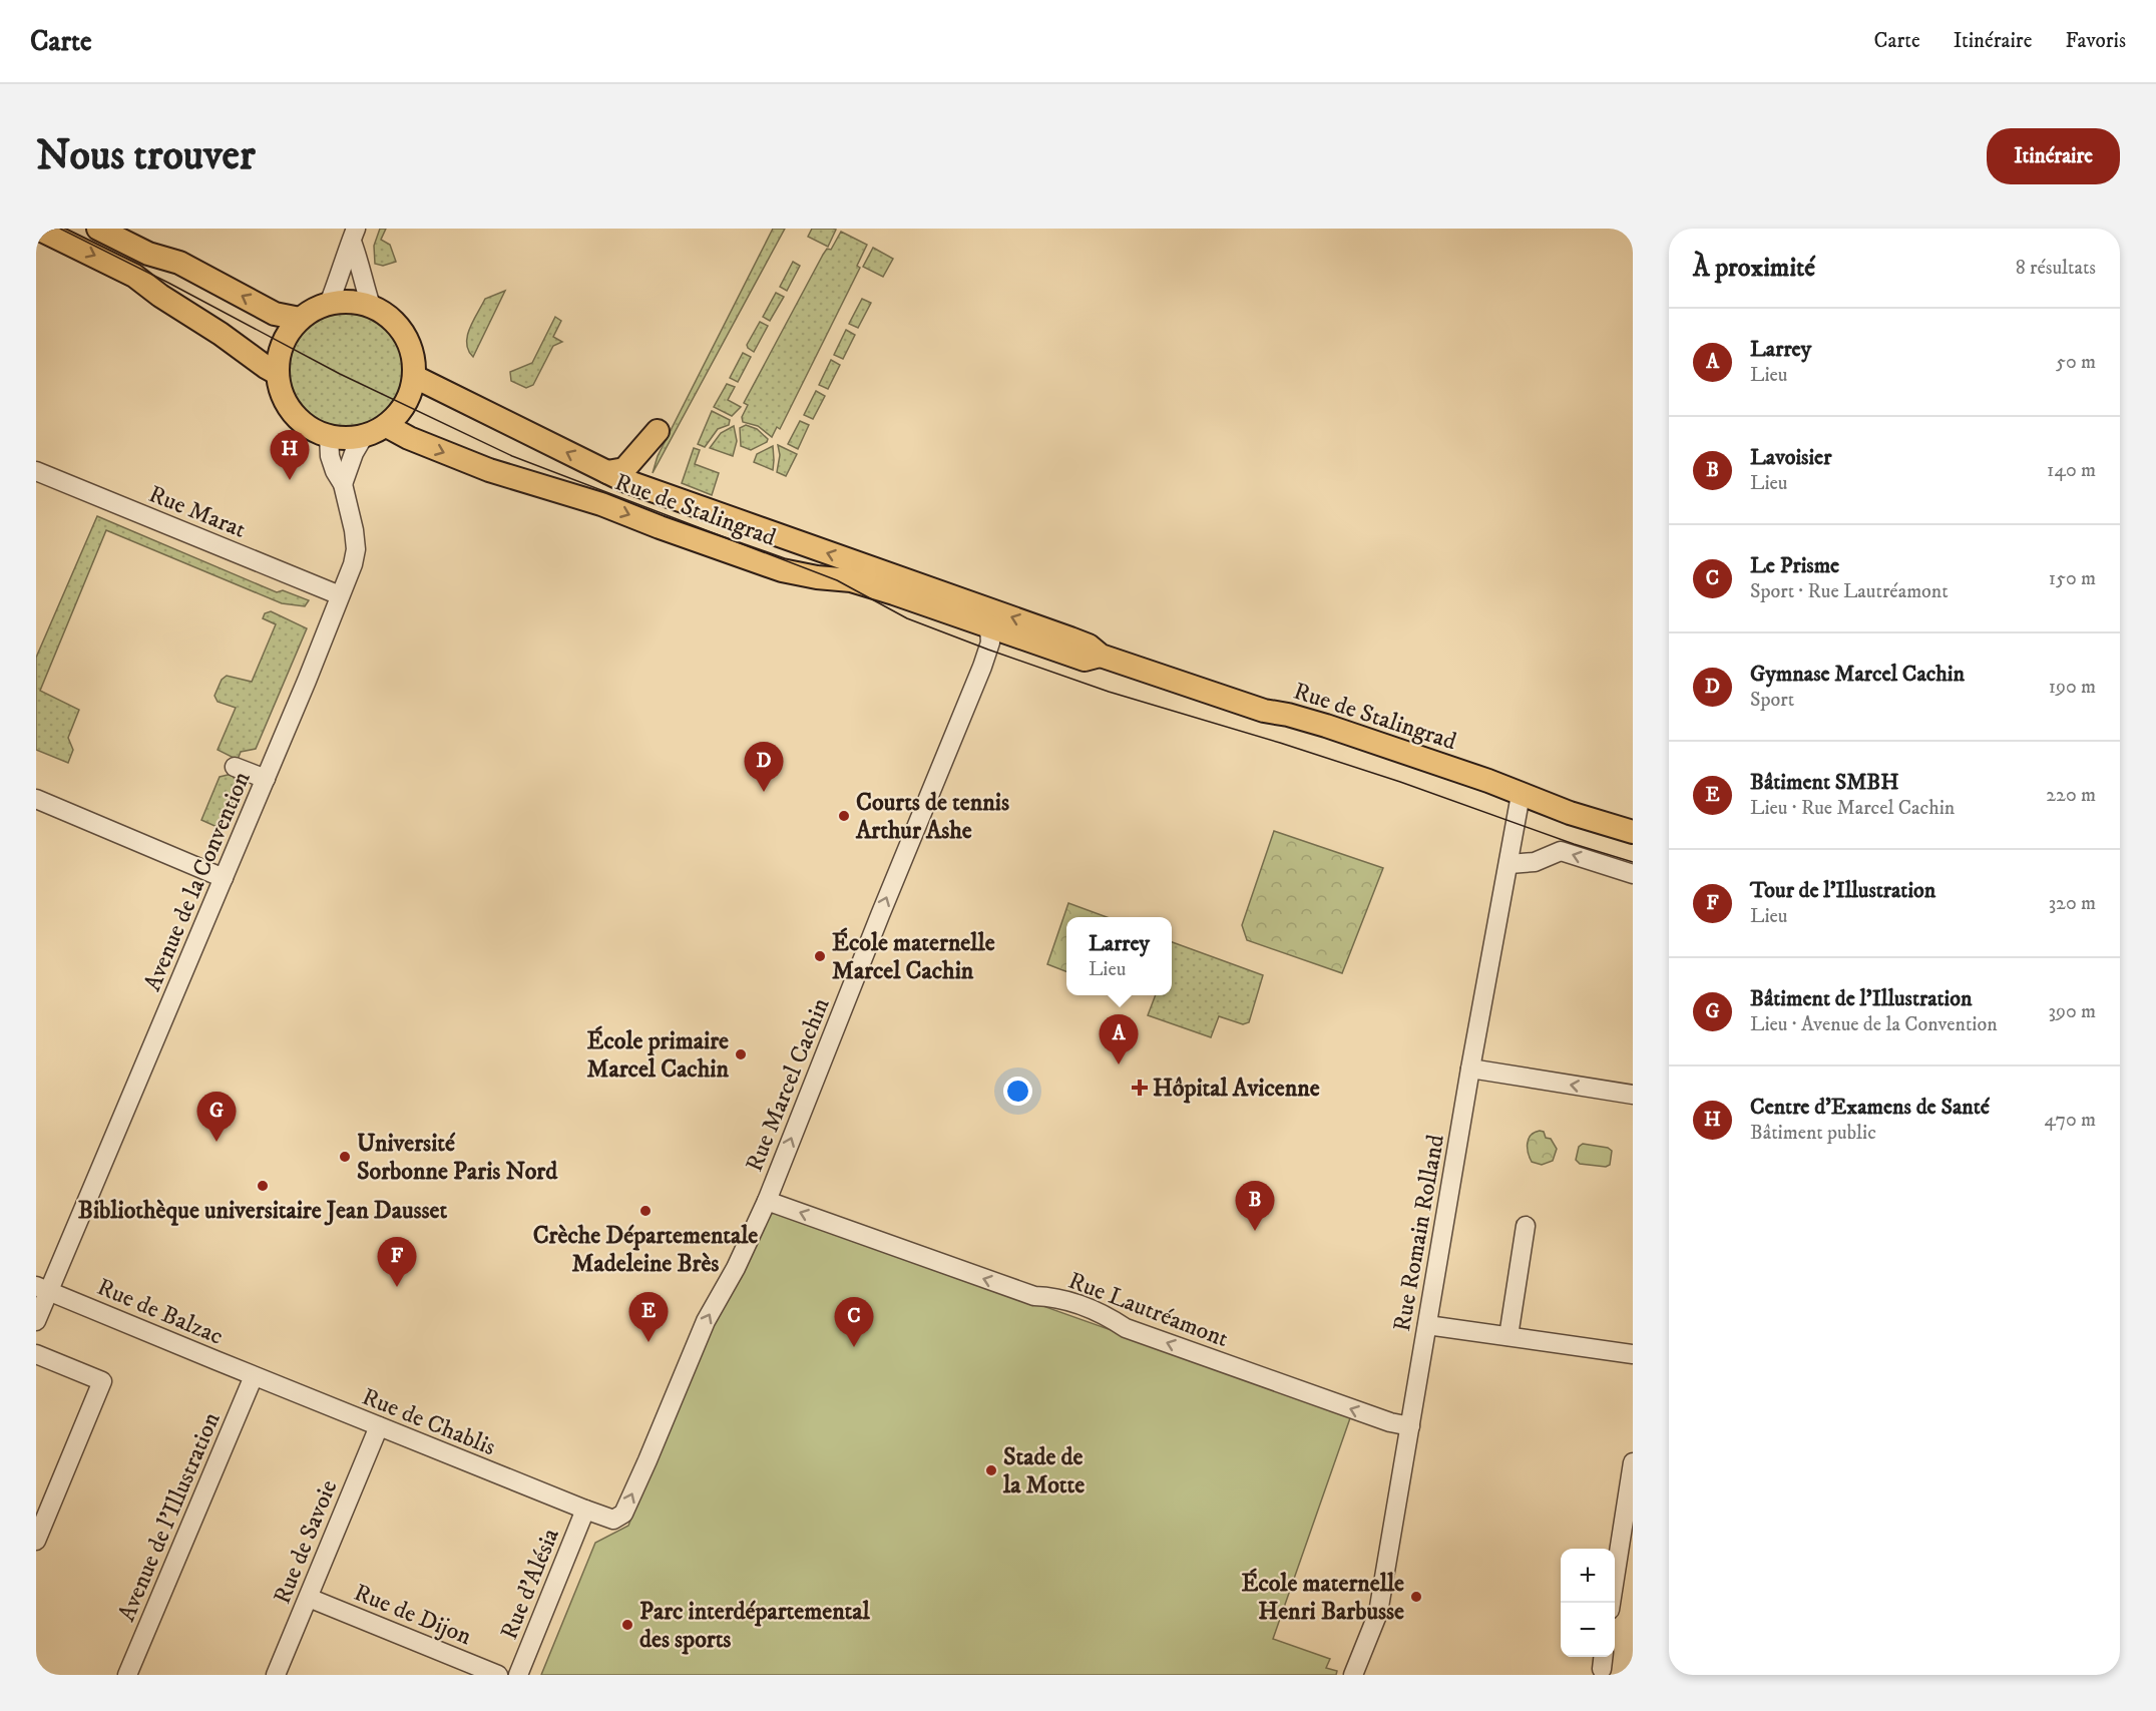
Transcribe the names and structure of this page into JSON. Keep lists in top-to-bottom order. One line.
{"streets":{"main road":["Rue de Stalingrad"],"street":["Rue Marat","Avenue de la Convention","Rue Marcel Cachin","Rue Romain Rolland","Rue Lautréamont","Rue de Balzac","Rue de Chablis","Avenue de l'Illustration","Rue de Savoie","Rue d'Alésia","Rue de Dijon"]},"crossings":[["Rue de Stalingrad","Avenue de la Convention"],["Rue de Stalingrad","Rue Marcel Cachin"],["Rue de Stalingrad","Rue Romain Rolland"],["Rue Marat","Avenue de la Convention"],["Avenue de la Convention","Rue de Balzac"],["Rue Marcel Cachin","Rue Lautréamont"],["Rue Marcel Cachin","Rue de Chablis"],["Rue Marcel Cachin","Rue d'Alésia"],["Rue Romain Rolland","Rue Lautréamont"],["Rue de Balzac","Rue de Chablis"],["Rue de Balzac","Avenue de l'Illustration"],["Rue de Chablis","Avenue de l'Illustration"],["Rue de Chablis","Rue de Savoie"],["Rue de Chablis","Rue d'Alésia"],["Rue de Savoie","Rue de Dijon"]],"one_way":["Rue Marcel Cachin","Rue Lautréamont"],"places":{"other":["Courts de tennis Arthur Ashe","École maternelle Marcel Cachin","École primaire Marcel Cachin","Université Sorbonne Paris Nord","Bibliothèque universitaire Jean Dausset","Crèche Départementale Madeleine Brès","Stade de la Motte","École maternelle Henri Barbusse","Parc interdépartemental des sports"],"health":["Hôpital Avicenne"]},"page":{"header":"Carte","nav":["Carte","Itinéraire","Favoris"],"buttons":"Itinéraire","title":"Nous trouver","heading":["À proximité","8 résultats"],"list":[{"mark":"A","name":"Larrey","note":"Lieu","value":"50 m"},{"mark":"B","name":"Lavoisier","note":"Lieu","value":"140 m"},{"mark":"C","name":"Le Prisme","note":"Sport · Rue Lautréamont","value":"150 m"},{"mark":"D","name":"Gymnase Marcel Cachin","note":"Sport","value":"190 m"},{"mark":"E","name":"Bâtiment SMBH","note":"Lieu · Rue Marcel Cachin","value":"220 m"},{"mark":"F","name":"Tour de l'Illustration","note":"Lieu","value":"320 m"},{"mark":"G","name":"Bâtiment de l'Illustration","note":"Lieu · Avenue de la Convention","value":"390 m"},{"mark":"H","name":"Centre d'Examens de Santé","note":"Bâtiment public","value":"470 m"}],"pins":["H","D","A","G","B","F","E","C"],"popup":["Larrey","Lieu"],"map_buttons":["+","−"]}}
